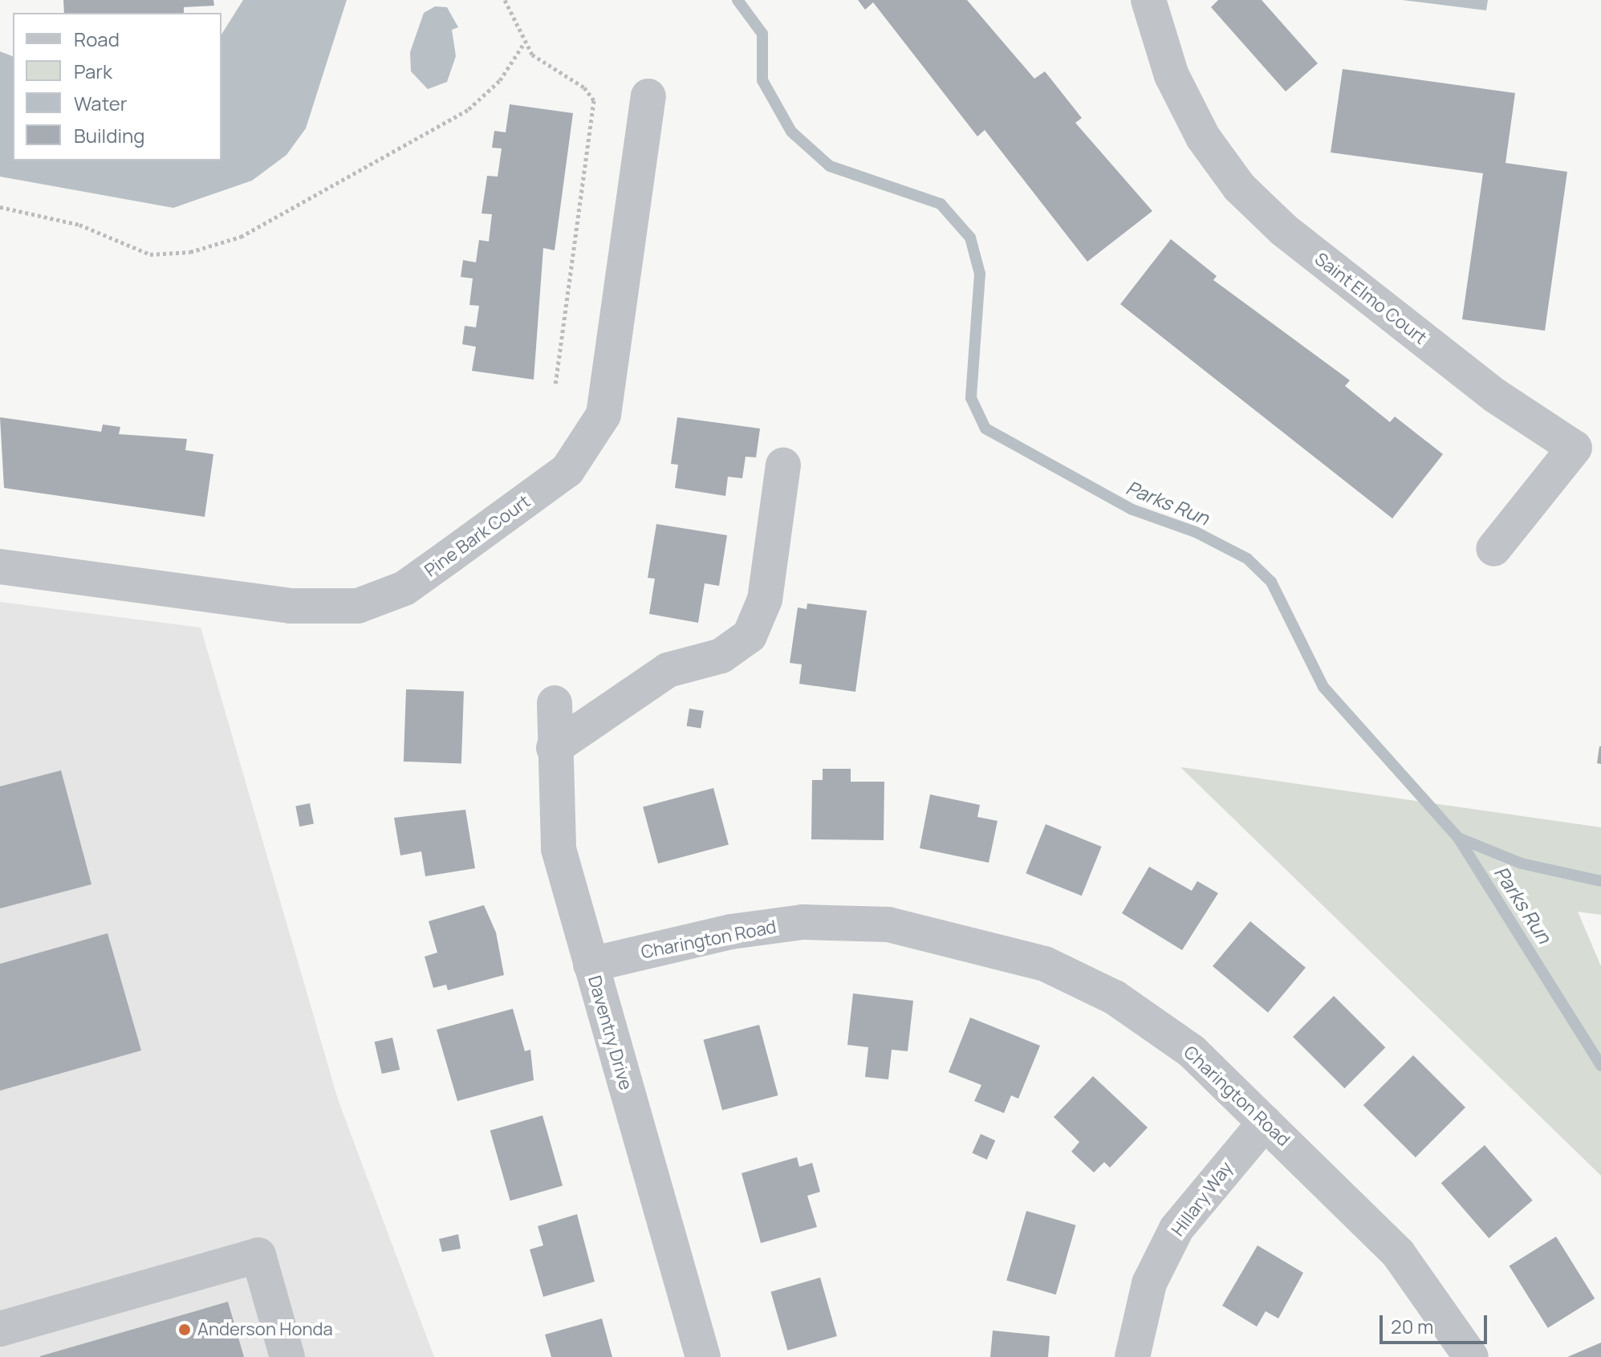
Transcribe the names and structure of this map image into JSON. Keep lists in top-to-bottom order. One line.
{"streets":{"street":["Saint Elmo Court","Pine Bark Court","Charington Road","Daventry Drive","Hillary Way"]},"crossings":[["Charington Road","Daventry Drive"],["Charington Road","Hillary Way"]],"water":["Parks Run"],"places":["Anderson Honda"],"legend":["Road","Park","Water","Building"],"scale_bar":"20 m"}
